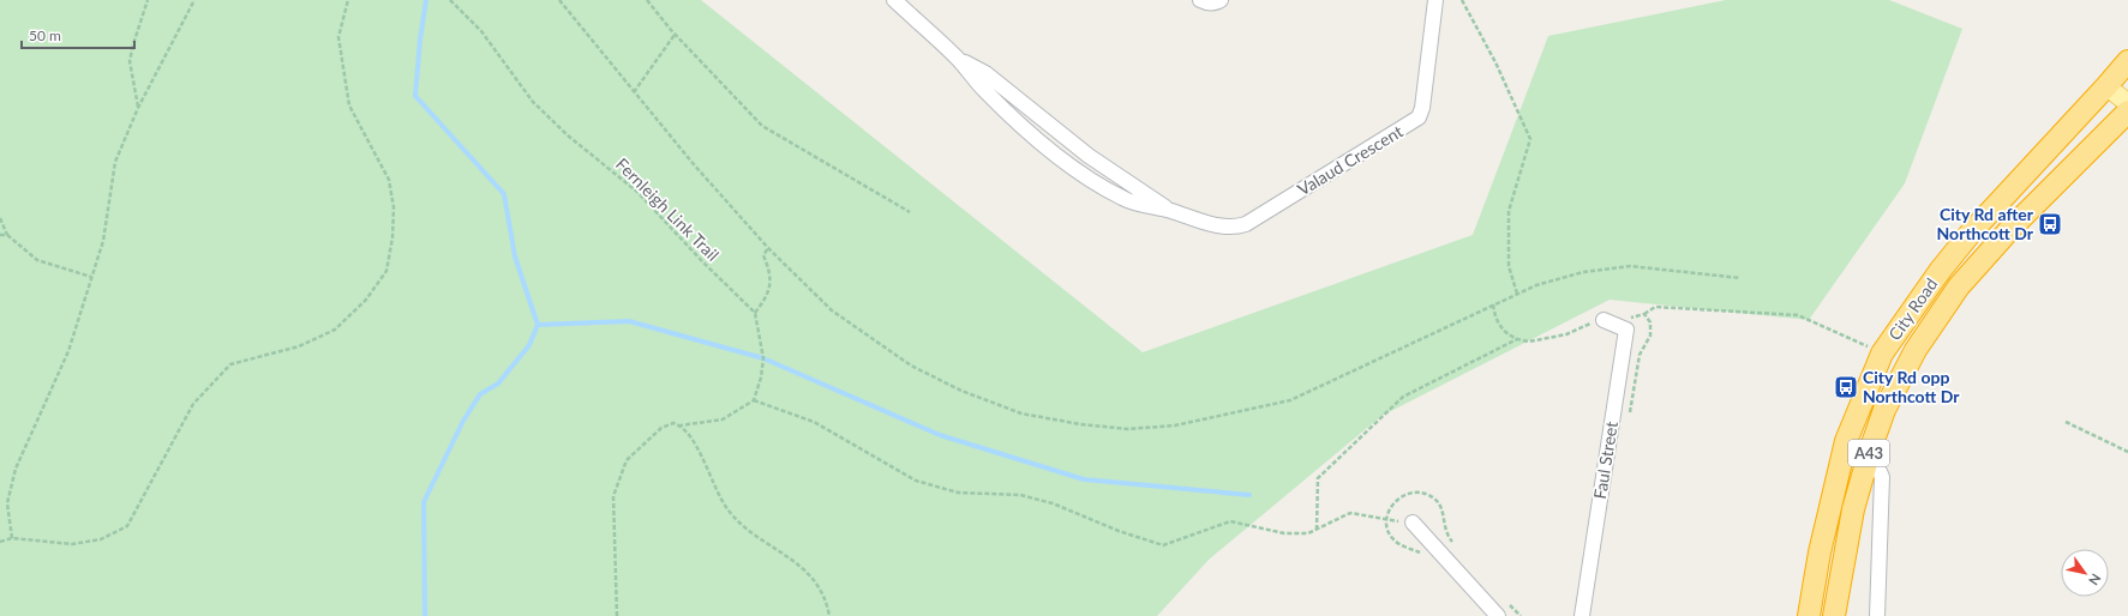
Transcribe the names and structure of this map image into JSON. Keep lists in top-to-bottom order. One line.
{"streets":{"highway":["City Road","A43"],"street":["Valaud Crescent","Faul Street"],"path":["Fernleigh Link Trail"]},"places":{"bus stop":["City Rd after Northcott Dr","City Rd opp Northcott Dr"]},"scale_bar":"50 m","north":"bottom right"}
